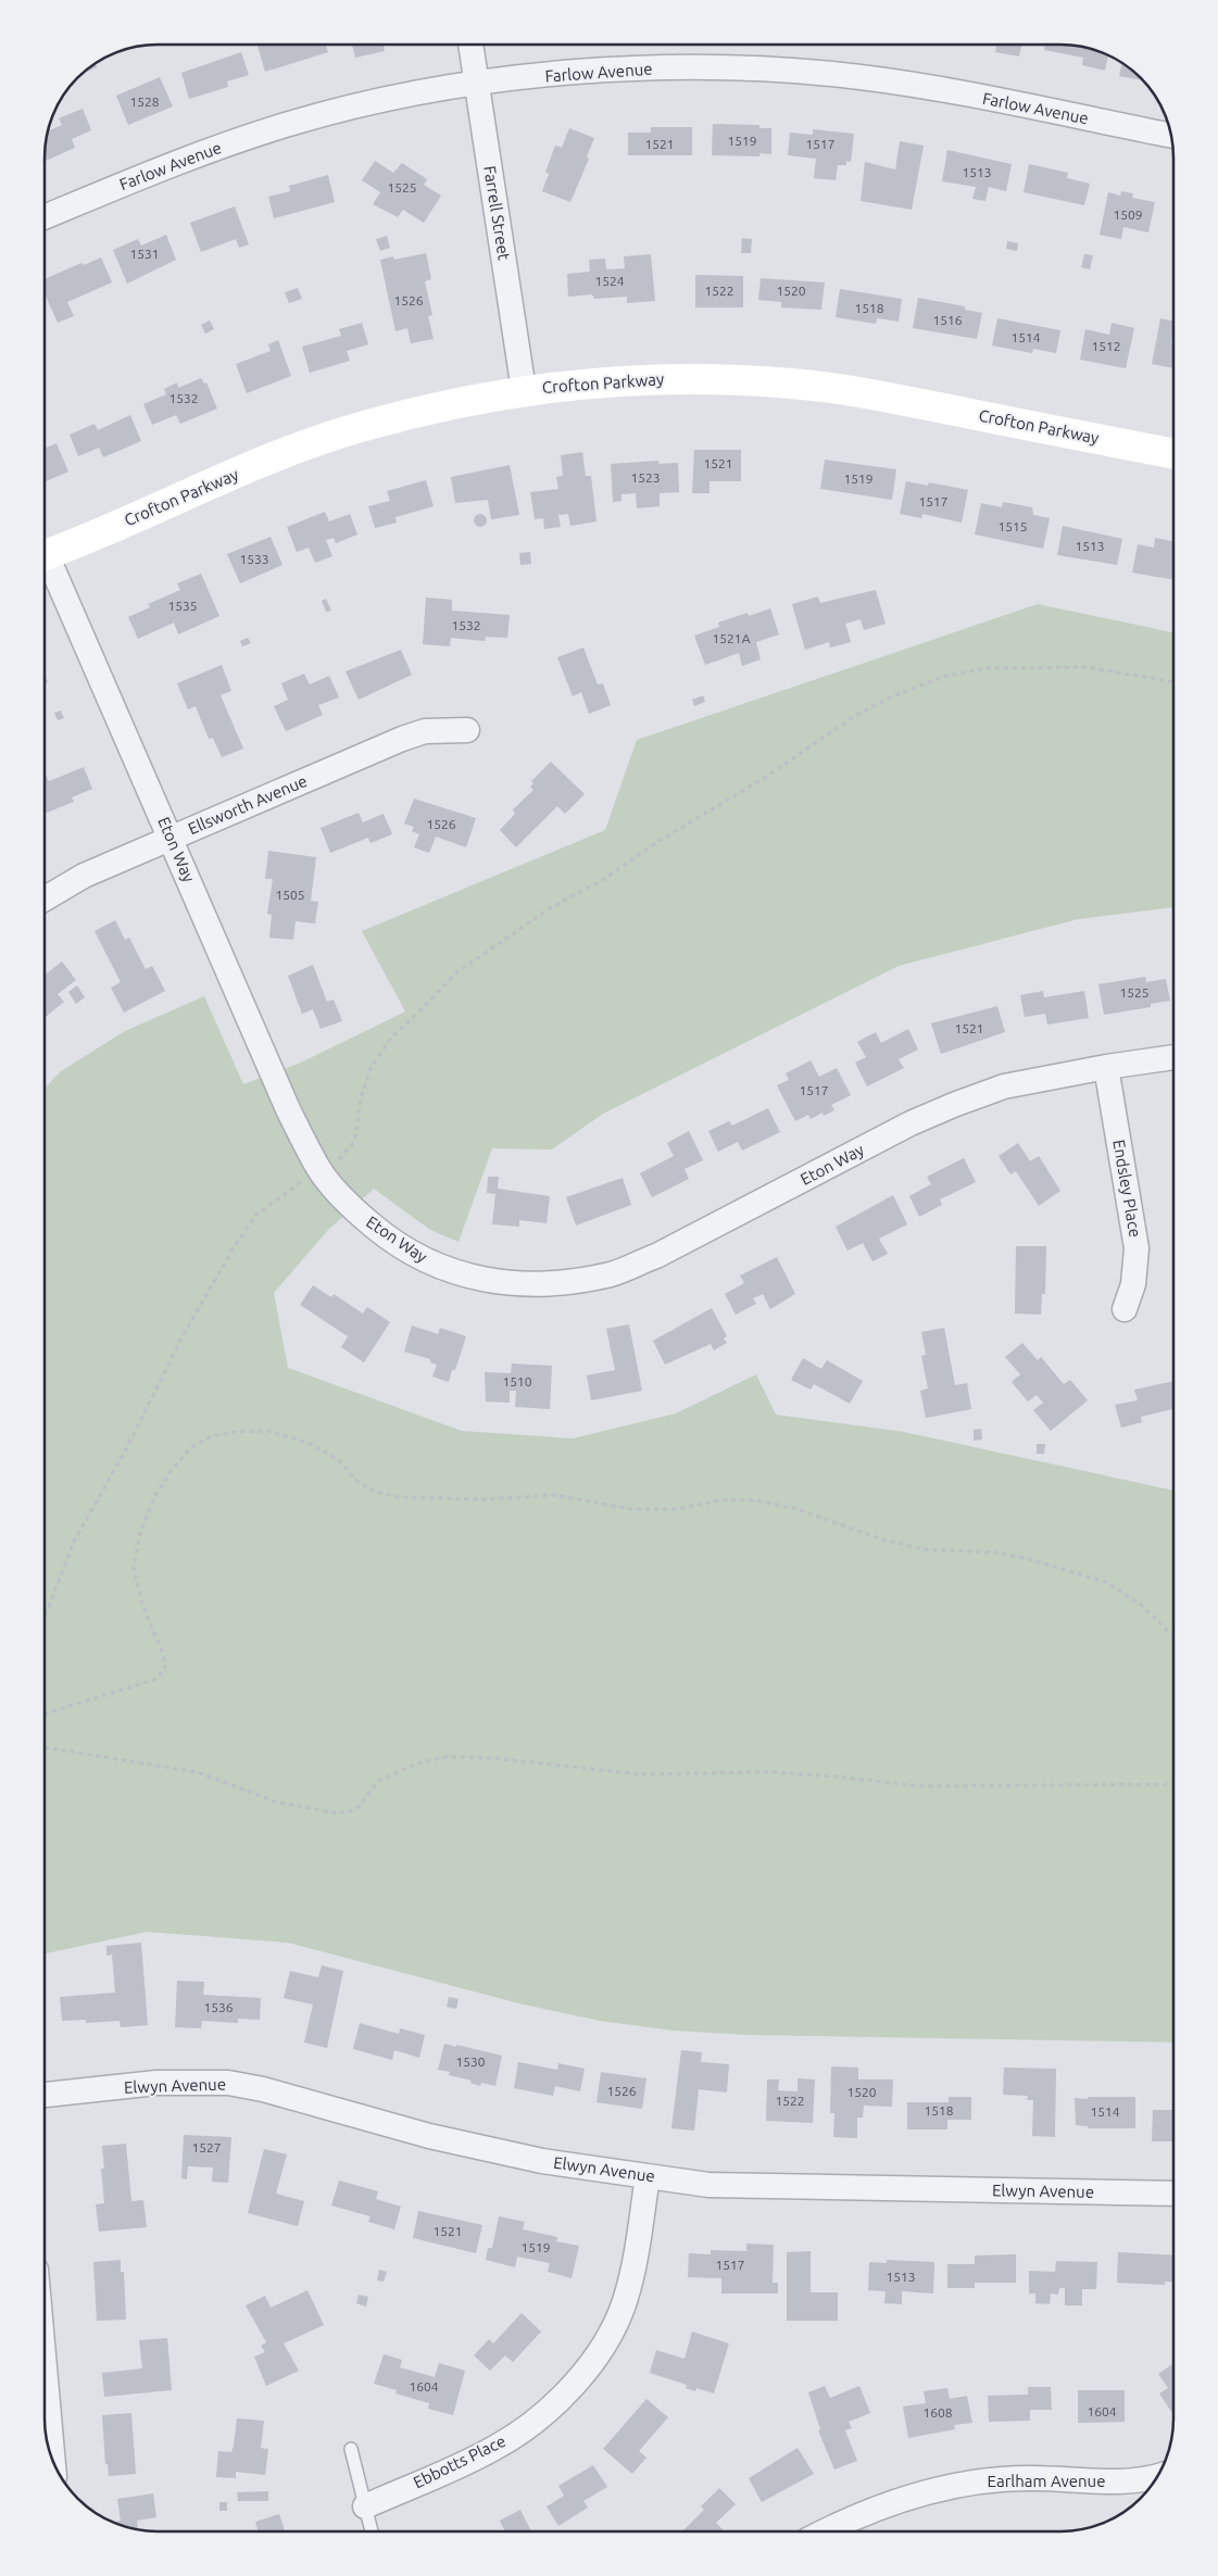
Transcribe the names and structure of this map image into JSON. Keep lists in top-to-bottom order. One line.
{"streets":{"street":["Farlow Avenue","Farrell Street","Crofton Parkway","Ellsworth Avenue","Eton Way","Endsley Place","Elwyn Avenue","Ebbotts Place","Earlham Avenue"]},"crossings":[["Farlow Avenue","Farrell Street"],["Farrell Street","Crofton Parkway"],["Ellsworth Avenue","Eton Way"],["Eton Way","Endsley Place"],["Elwyn Avenue","Ebbotts Place"]],"house_numbers":["1528","1519","1521","1517","1513","1525","1509","1531","1524","1522","1520","1526","1518","1516","1514","1512","1532","1521","1523","1519","1517","1515","1513","1533","1535","1532","1521A","1526","1505","1525","1521","1517","1510","1536","1530","1526","1520","1522","1518","1514","1527","1521","1519","1517","1513","1604","1604","1608"]}
